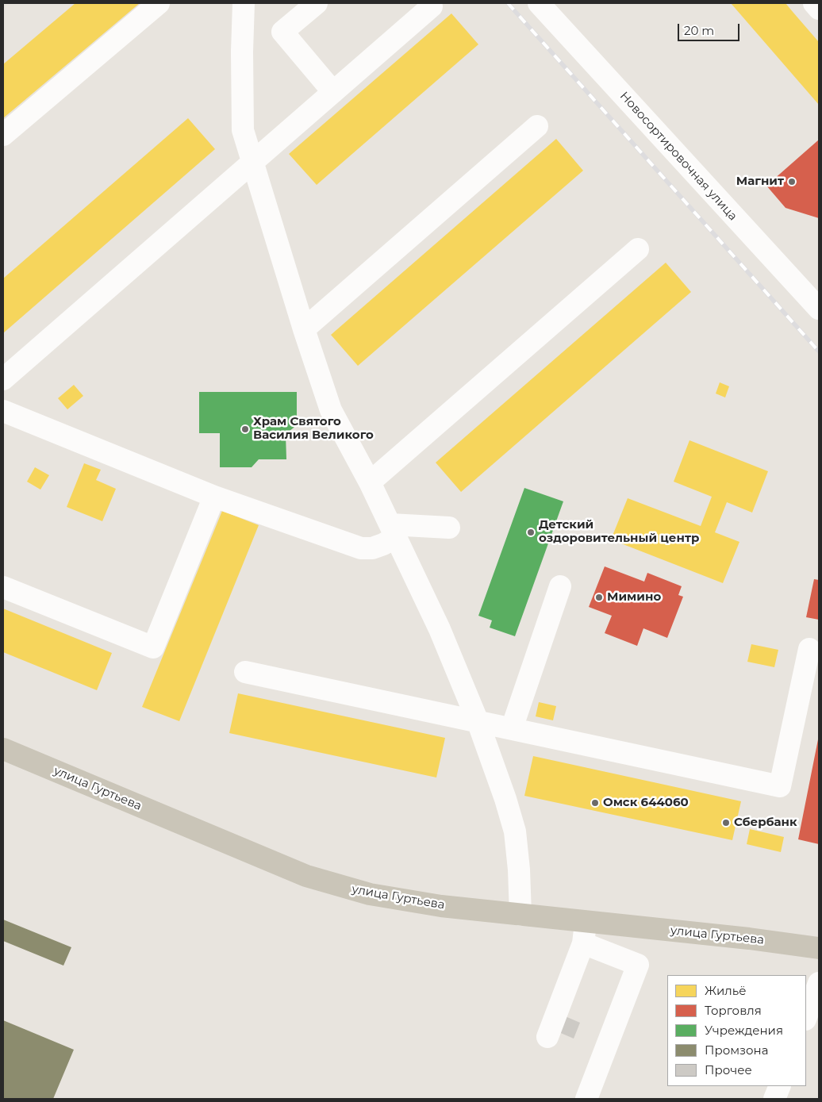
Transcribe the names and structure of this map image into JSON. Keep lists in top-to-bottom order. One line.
{"streets":{"main road":["улица Гуртьева"],"street":["Новосортировочная улица"]},"places":["Магнит","Храм Святого Василия Великого","Детский оздоровительный центр","Мимино","Омск 644060","Сбербанк"],"legend":["Жильё","Торговля","Учреждения","Промзона","Прочее"],"scale_bar":"20 m"}
